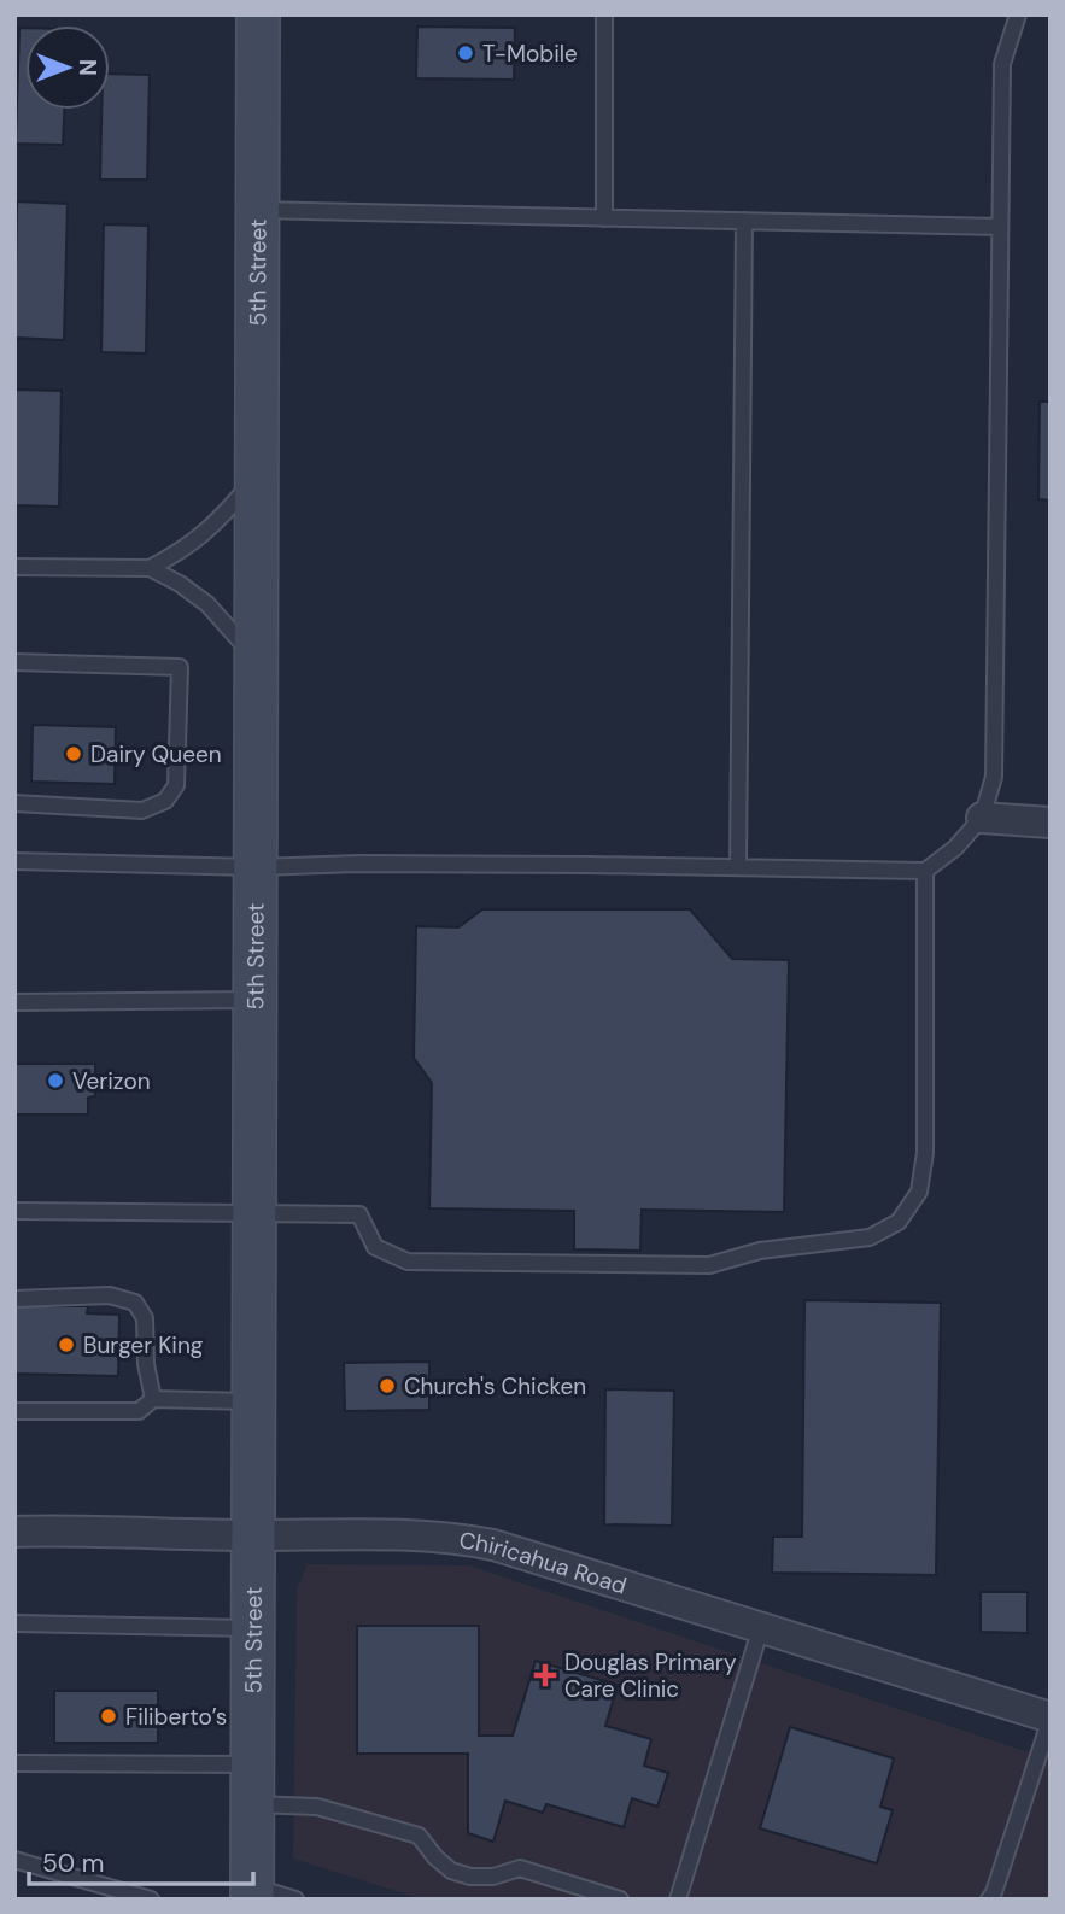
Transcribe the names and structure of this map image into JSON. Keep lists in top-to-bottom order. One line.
{"streets":{"street":["5th Street","Chiricahua Road"]},"crossings":[["5th Street","Chiricahua Road"]],"places":{"other":["T-Mobile","Dairy Queen","Verizon","Burger King","Church's Chicken","Filiberto’s"],"health":["Douglas Primary Care Clinic"]},"scale_bar":"50 m","north":"right"}
